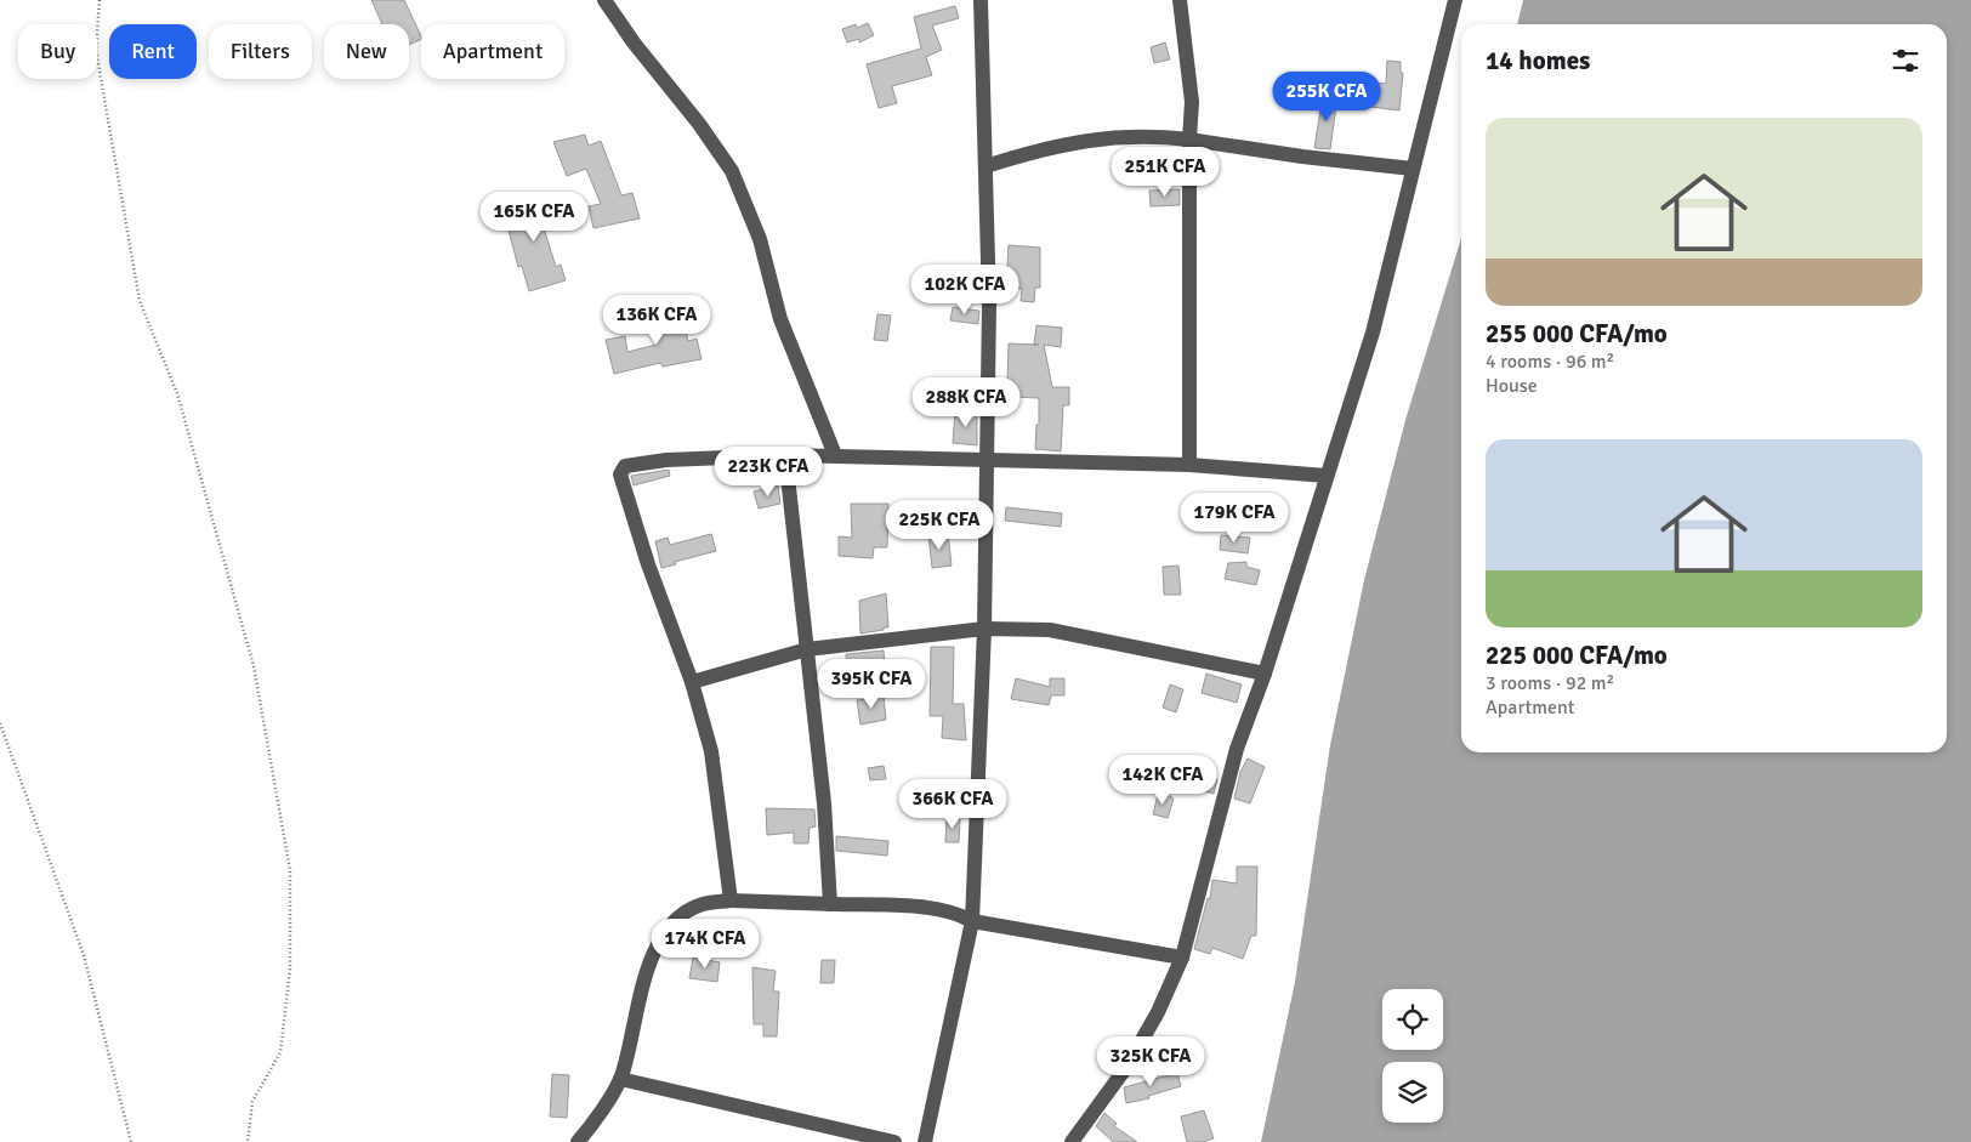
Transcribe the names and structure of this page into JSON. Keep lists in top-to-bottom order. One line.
{"page":{"chip":["Buy","Rent","Filters","New","Apartment"],"heading":"14 homes","price":["255K CFA","251K CFA","165K CFA","102K CFA","136K CFA","288K CFA","223K CFA","179K CFA","225K CFA","395K CFA","142K CFA","366K CFA","174K CFA","325K CFA"],"list":[{"name":"255 000 CFA/mo","note":"4 rooms · 96 m² · House"},{"name":"225 000 CFA/mo","note":"3 rooms · 92 m² · Apartment"}]}}
